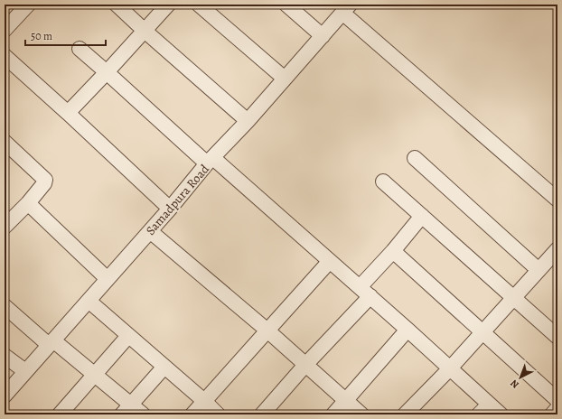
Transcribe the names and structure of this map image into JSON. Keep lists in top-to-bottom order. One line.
{"streets":{"street":["Samadpura Road"]},"scale_bar":"50 m","north":"bottom left"}
